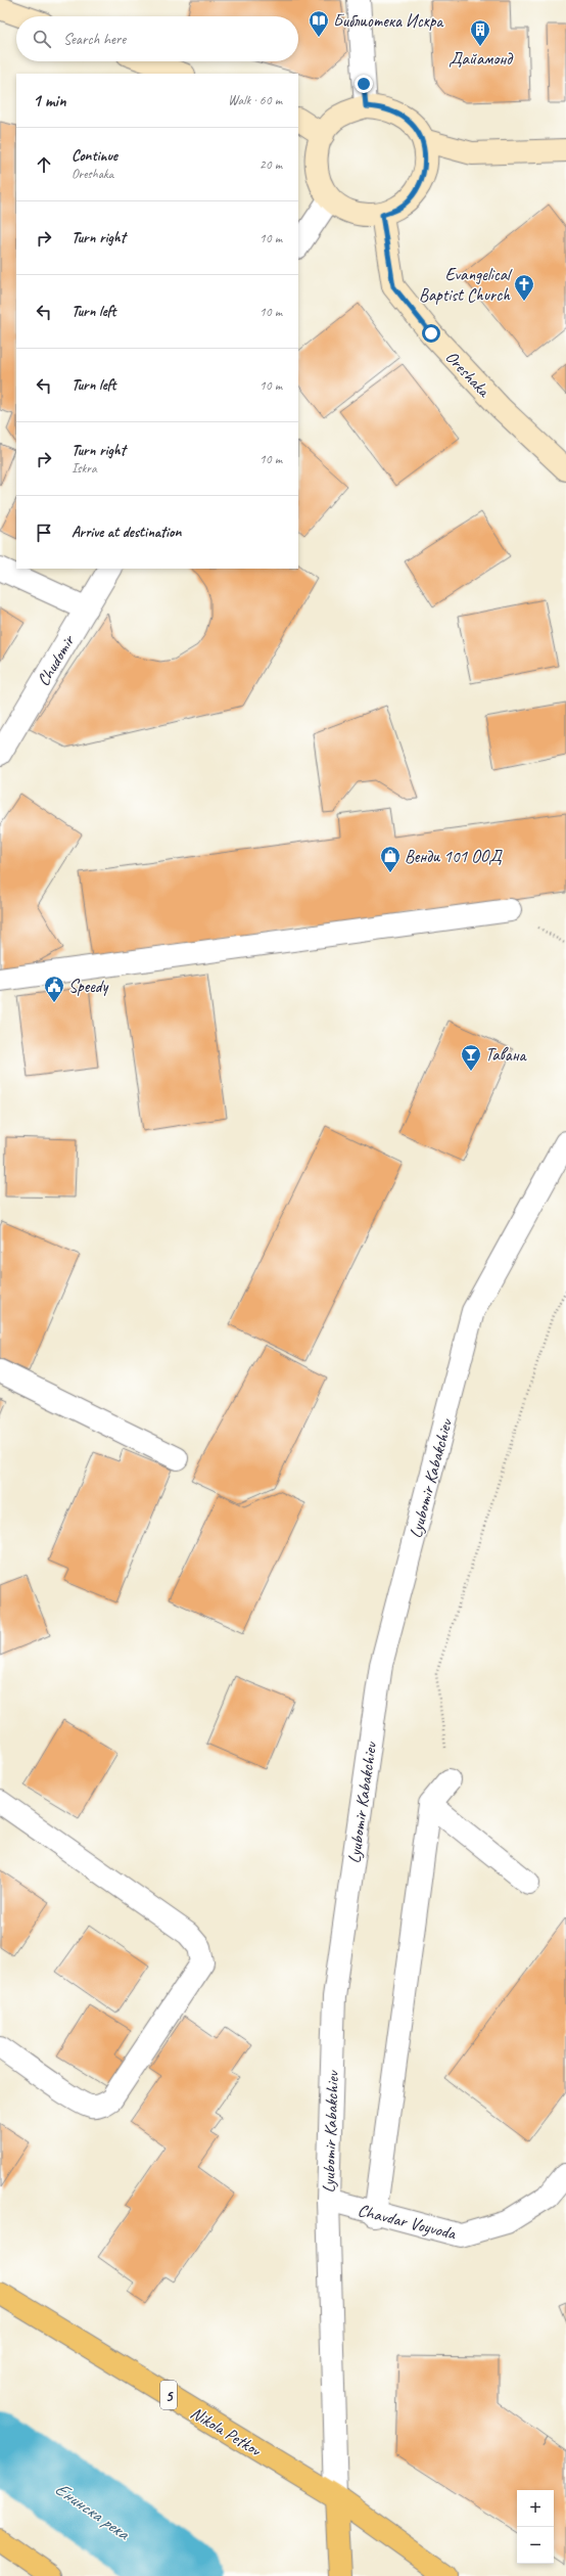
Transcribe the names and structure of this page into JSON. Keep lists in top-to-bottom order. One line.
{"streets":{"main road":["Oreshaka","5","Nikola Petkov"],"street":["Chudomir","Lyubomir Kabakchiev","Chavdar Voyvoda"]},"crossings":[["Lyubomir Kabakchiev","Chavdar Voyvoda"],["Lyubomir Kabakchiev","Nikola Petkov"]],"water":["Енинска река"],"places":{"library":["Библиотека Искра"],"building":["Дайамонд"],"church":["Evangelical Baptist Church"],"shop":["Венди 101 ООД"],"public building":["Speedy"],"bar":["Тавана"]},"page":{"search":"Search here","heading":["1 min","Walk · 60 m"],"list":[["Continue","Oreshaka","20 m"],["Turn right","10 m"],["Turn left","10 m"],["Turn left","10 m"],["Turn right","Iskra","10 m"],"Arrive at destination"],"map_buttons":["+","−"]}}
